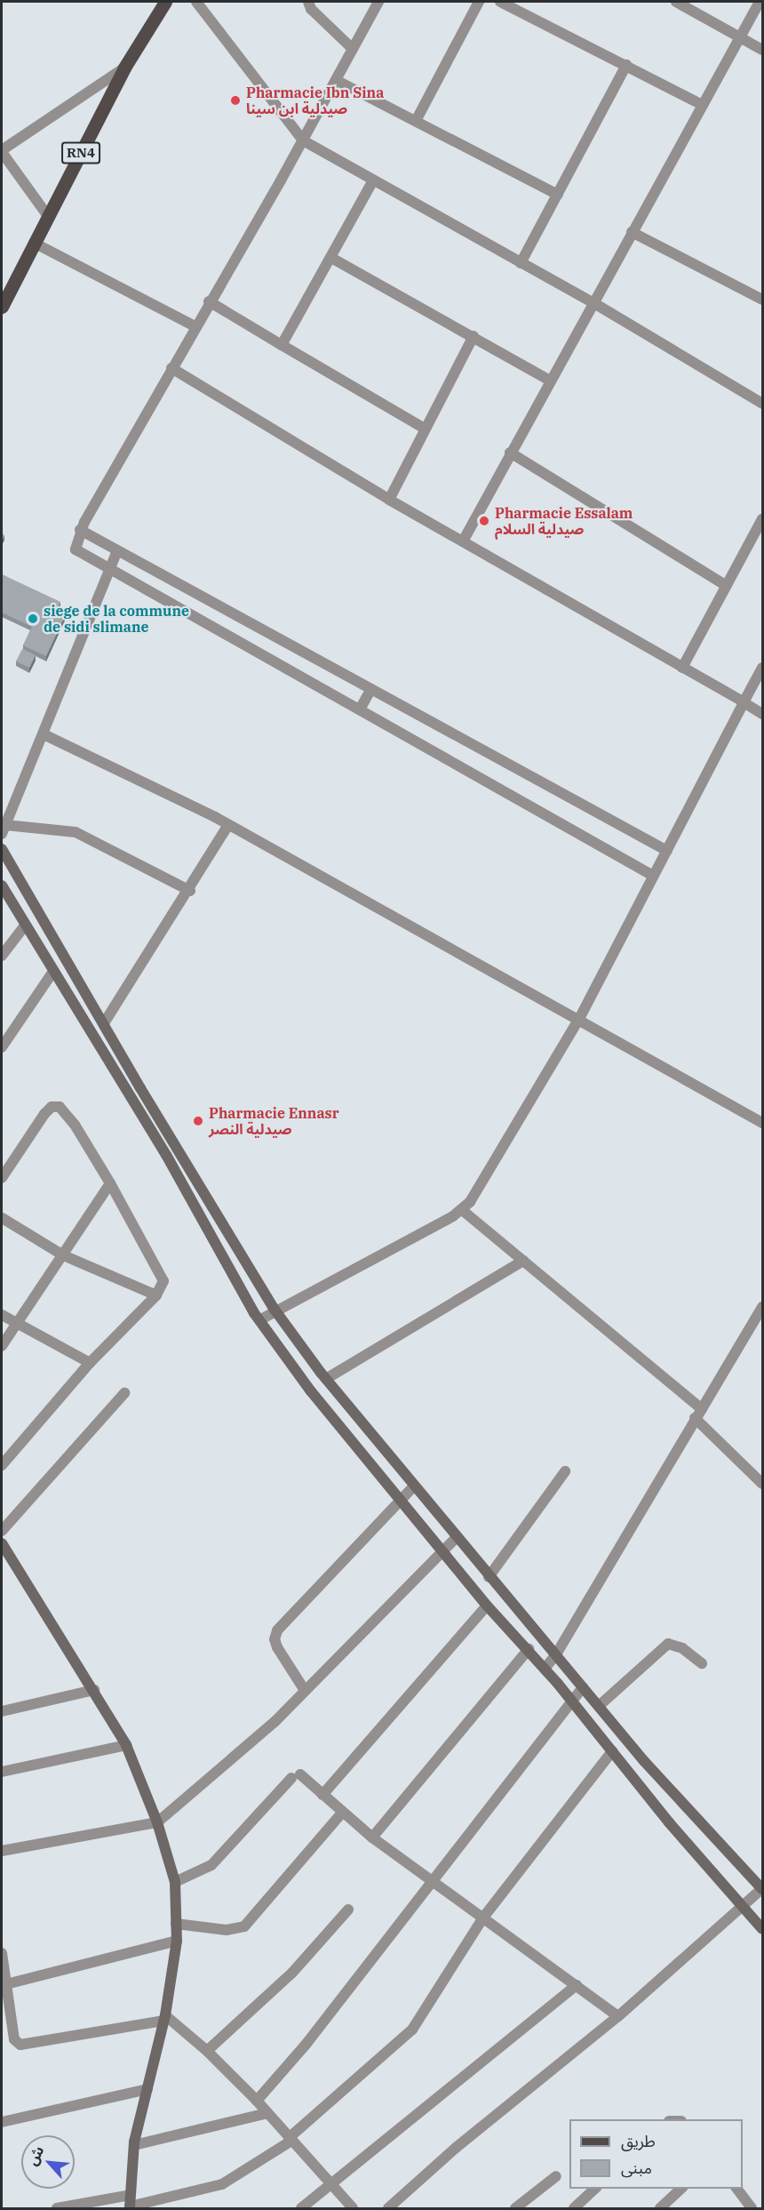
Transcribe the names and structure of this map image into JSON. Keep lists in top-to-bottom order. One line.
{"streets":{"main road":["RN4"]},"places":["Pharmacie Ibn Sina صيدلية ابن سينا","Pharmacie Essalam صيدلية السلام","siege de la commune de sidi slimane","Pharmacie Ennasr صيدلية النصر"],"legend":["طريق","مبنى"],"north":"top left"}
